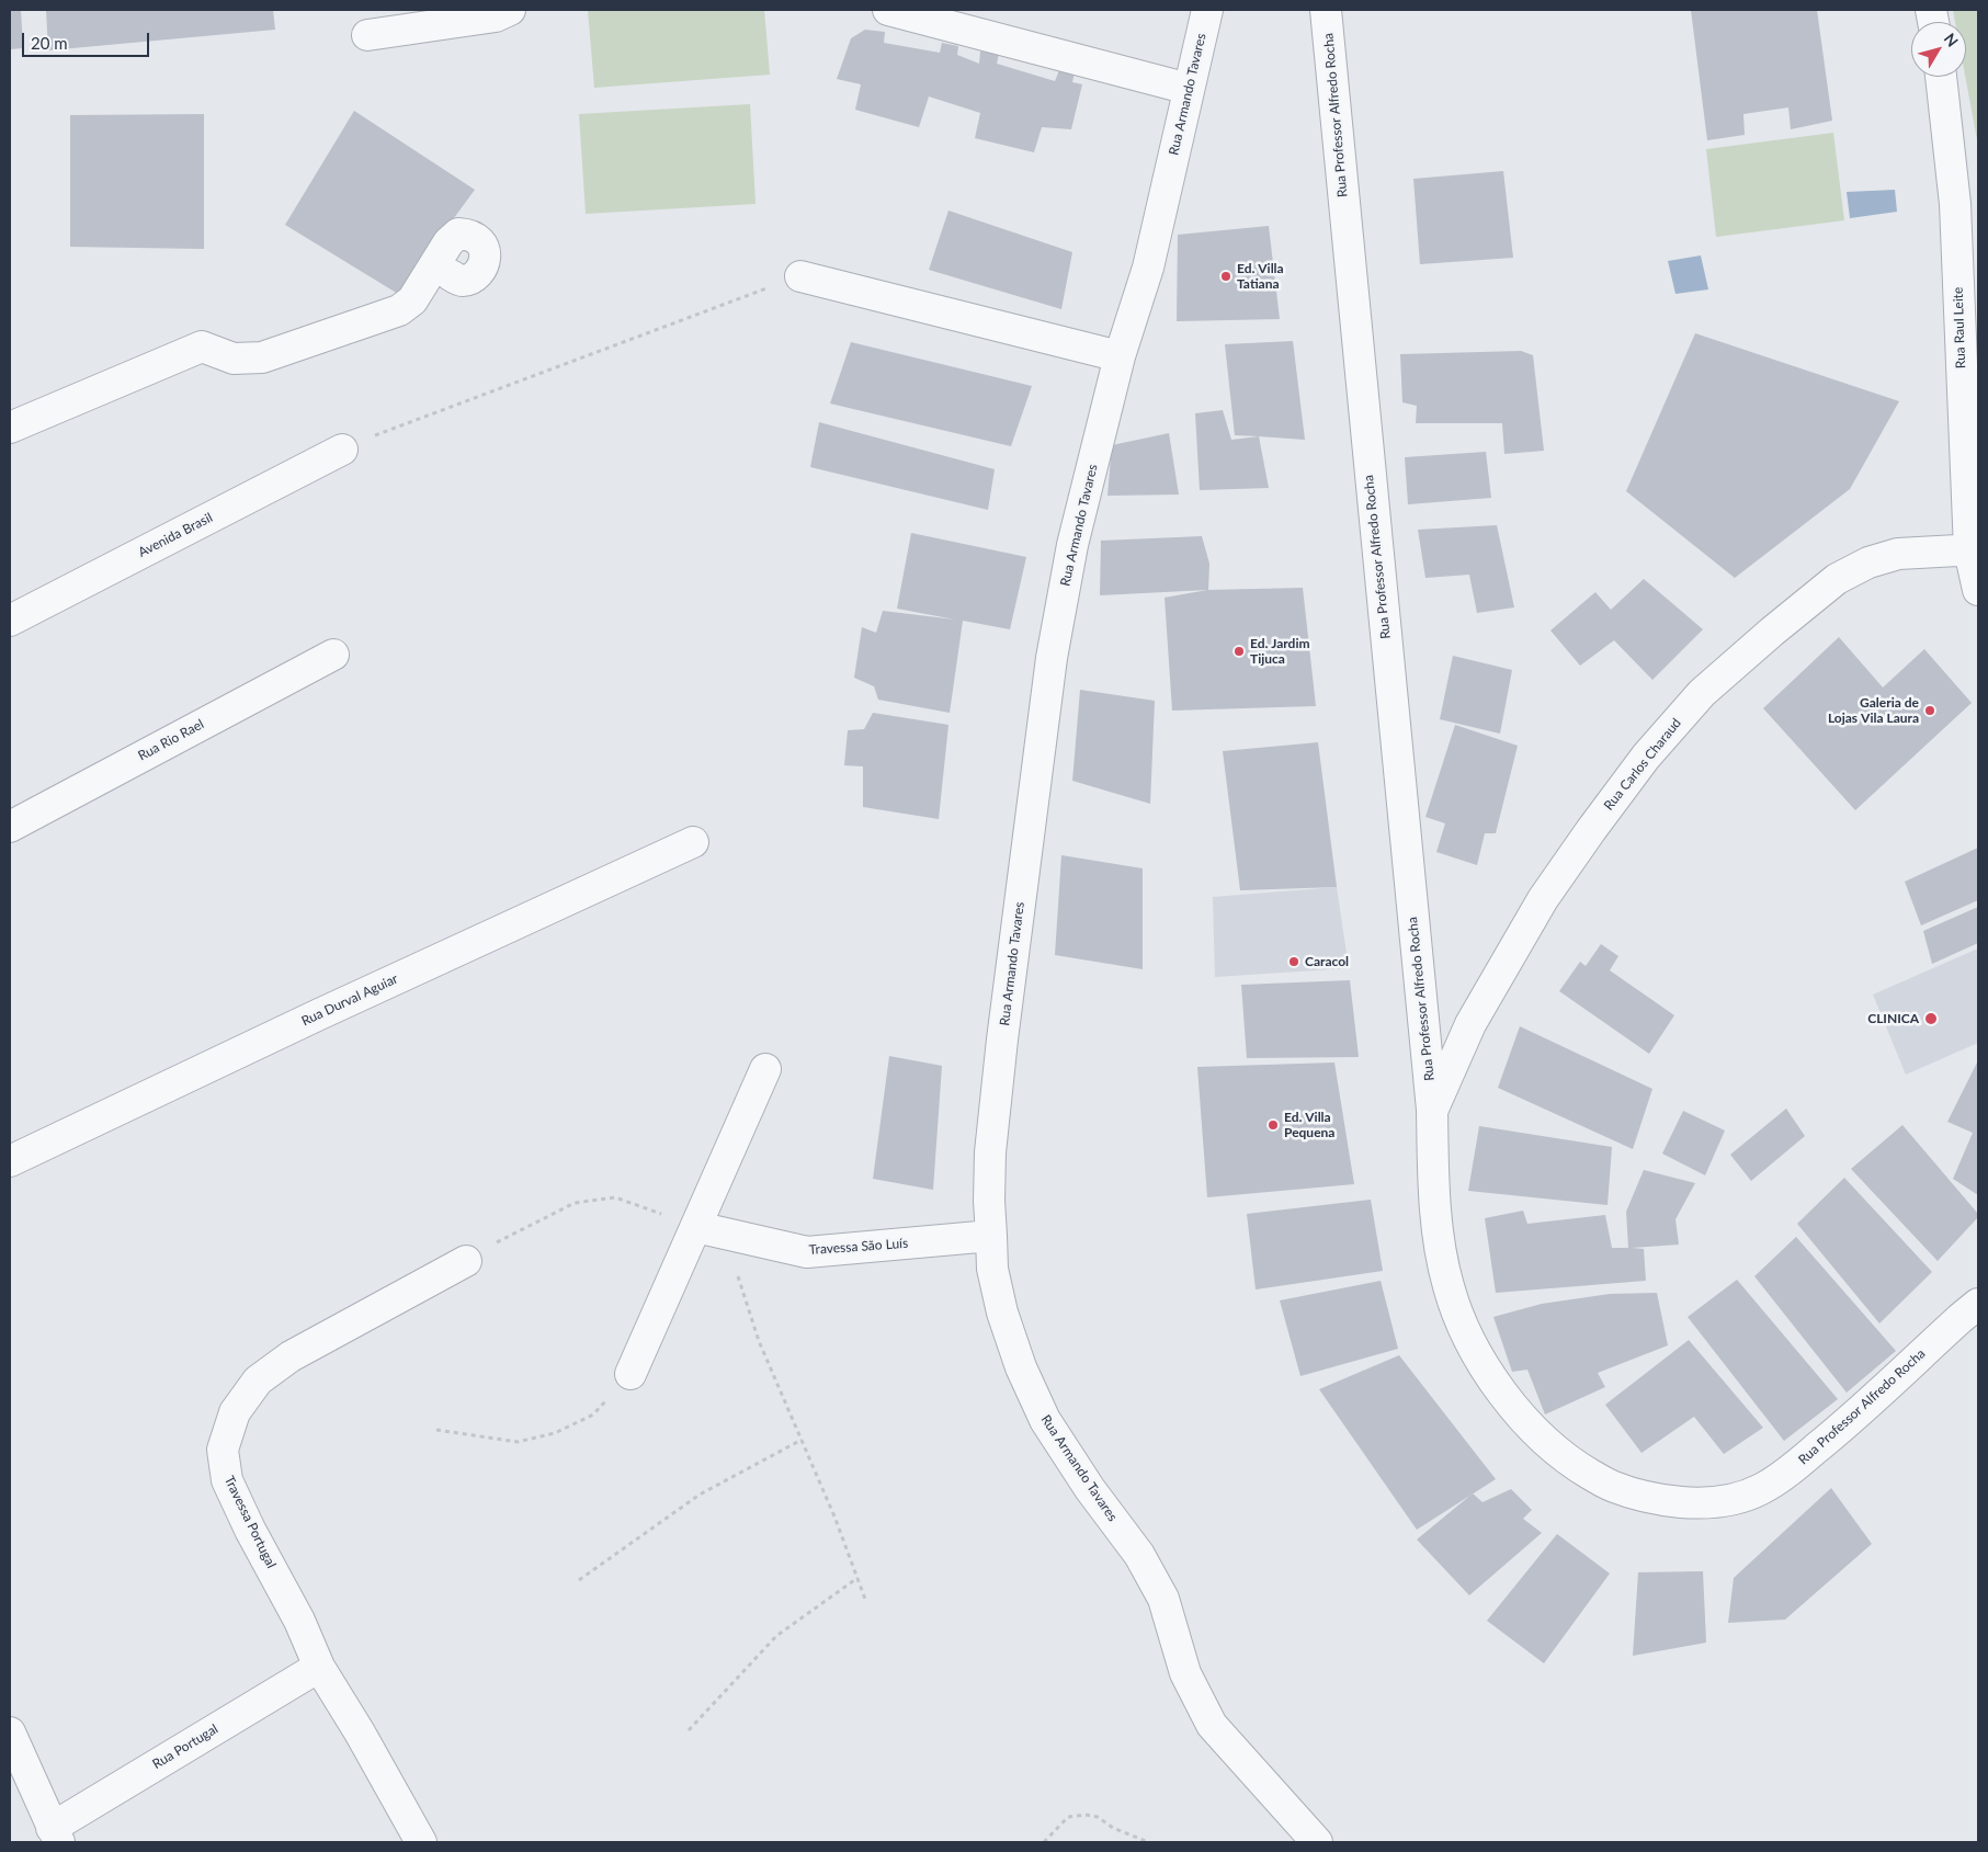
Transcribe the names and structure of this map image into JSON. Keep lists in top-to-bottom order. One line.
{"streets":{"street":["Rua Armando Tavares","Rua Professor Alfredo Rocha","Rua Raul Leite","Avenida Brasil","Rua Rio Rael","Rua Carlos Charaud","Rua Durval Aguiar","Travessa São Luís","Travessa Portugal","Rua Portugal"]},"crossings":[["Rua Armando Tavares","Travessa São Luís"],["Rua Professor Alfredo Rocha","Rua Carlos Charaud"],["Rua Raul Leite","Rua Carlos Charaud"],["Travessa Portugal","Rua Portugal"]],"places":["Ed. Villa Tatiana","Ed. Jardim Tijuca","Galeria de Lojas Vila Laura","Caracol","CLINICA","Ed. Villa Pequena"],"scale_bar":"20 m","north":"top right"}
